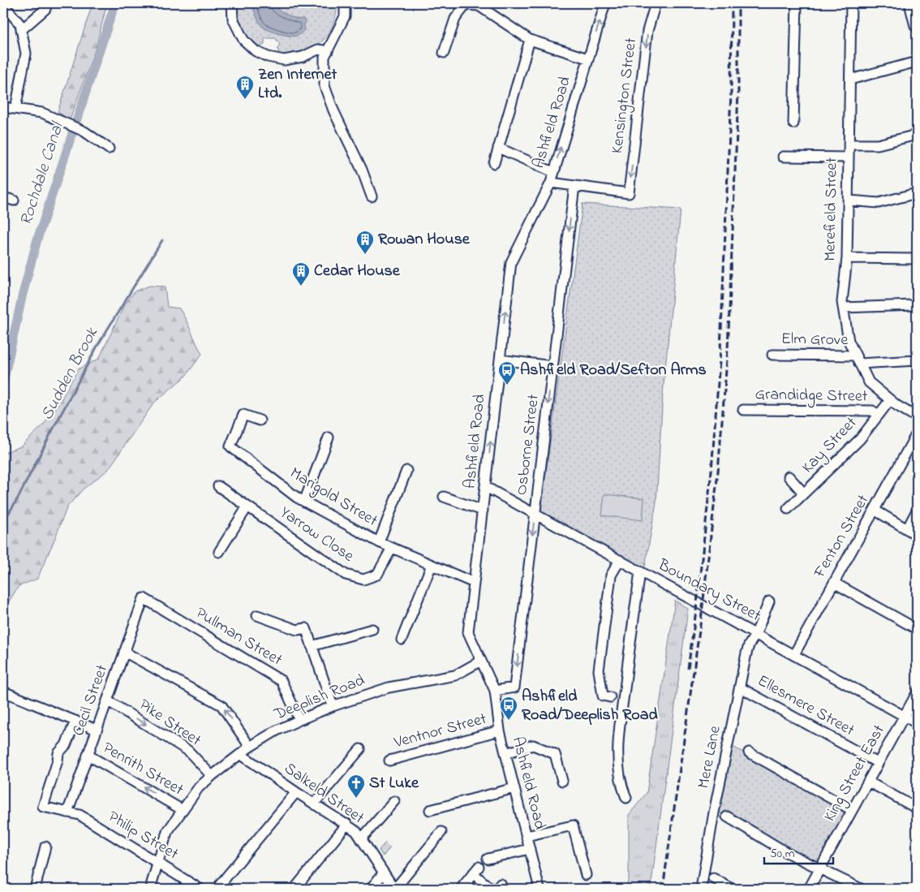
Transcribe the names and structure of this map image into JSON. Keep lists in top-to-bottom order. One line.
{"streets":{"street":["Kensington Street","Ashfield Road","Merefield Street","Elm Grove","Grandidge Street","Osborne Street","Kay Street","Marigold Street","Yarrow Close","Fenton Street","Boundary Street","Pullman Street","Deeplish Road","Cecil Street","Ellesmere Street","Pike Street","Ventnor Street","Mere Lane","Penrith Street","King Street East","Salkeld Street","Philip Street"]},"crossings":[["Kensington Street","Osborne Street"],["Ashfield Road","Osborne Street"],["Ashfield Road","Marigold Street"],["Ashfield Road","Boundary Street"],["Ashfield Road","Deeplish Road"],["Ashfield Road","Ventnor Street"],["Merefield Street","Elm Grove"],["Merefield Street","Kay Street"],["Grandidge Street","Kay Street"],["Osborne Street","Boundary Street"],["Marigold Street","Yarrow Close"],["Fenton Street","Boundary Street"],["Boundary Street","Mere Lane"],["Boundary Street","King Street East"],["Pullman Street","Deeplish Road"],["Pullman Street","Cecil Street"],["Deeplish Road","Pike Street"],["Deeplish Road","Penrith Street"],["Deeplish Road","Salkeld Street"],["Deeplish Road","Philip Street"],["Cecil Street","Pike Street"],["Cecil Street","Penrith Street"],["Cecil Street","Philip Street"],["Ellesmere Street","Mere Lane"],["Ellesmere Street","King Street East"]],"one_way":["Kensington Street","Ashfield Road","Osborne Street","Penrith Street"],"water":["Rochdale Canal","Sudden Brook"],"places":{"building":["Zen Internet Ltd.","Rowan House","Cedar House"],"bus stop":["Ashfield Road/Sefton Arms","Ashfield Road/Deeplish Road"],"church":["St Luke"]},"scale_bar":"50 m"}
